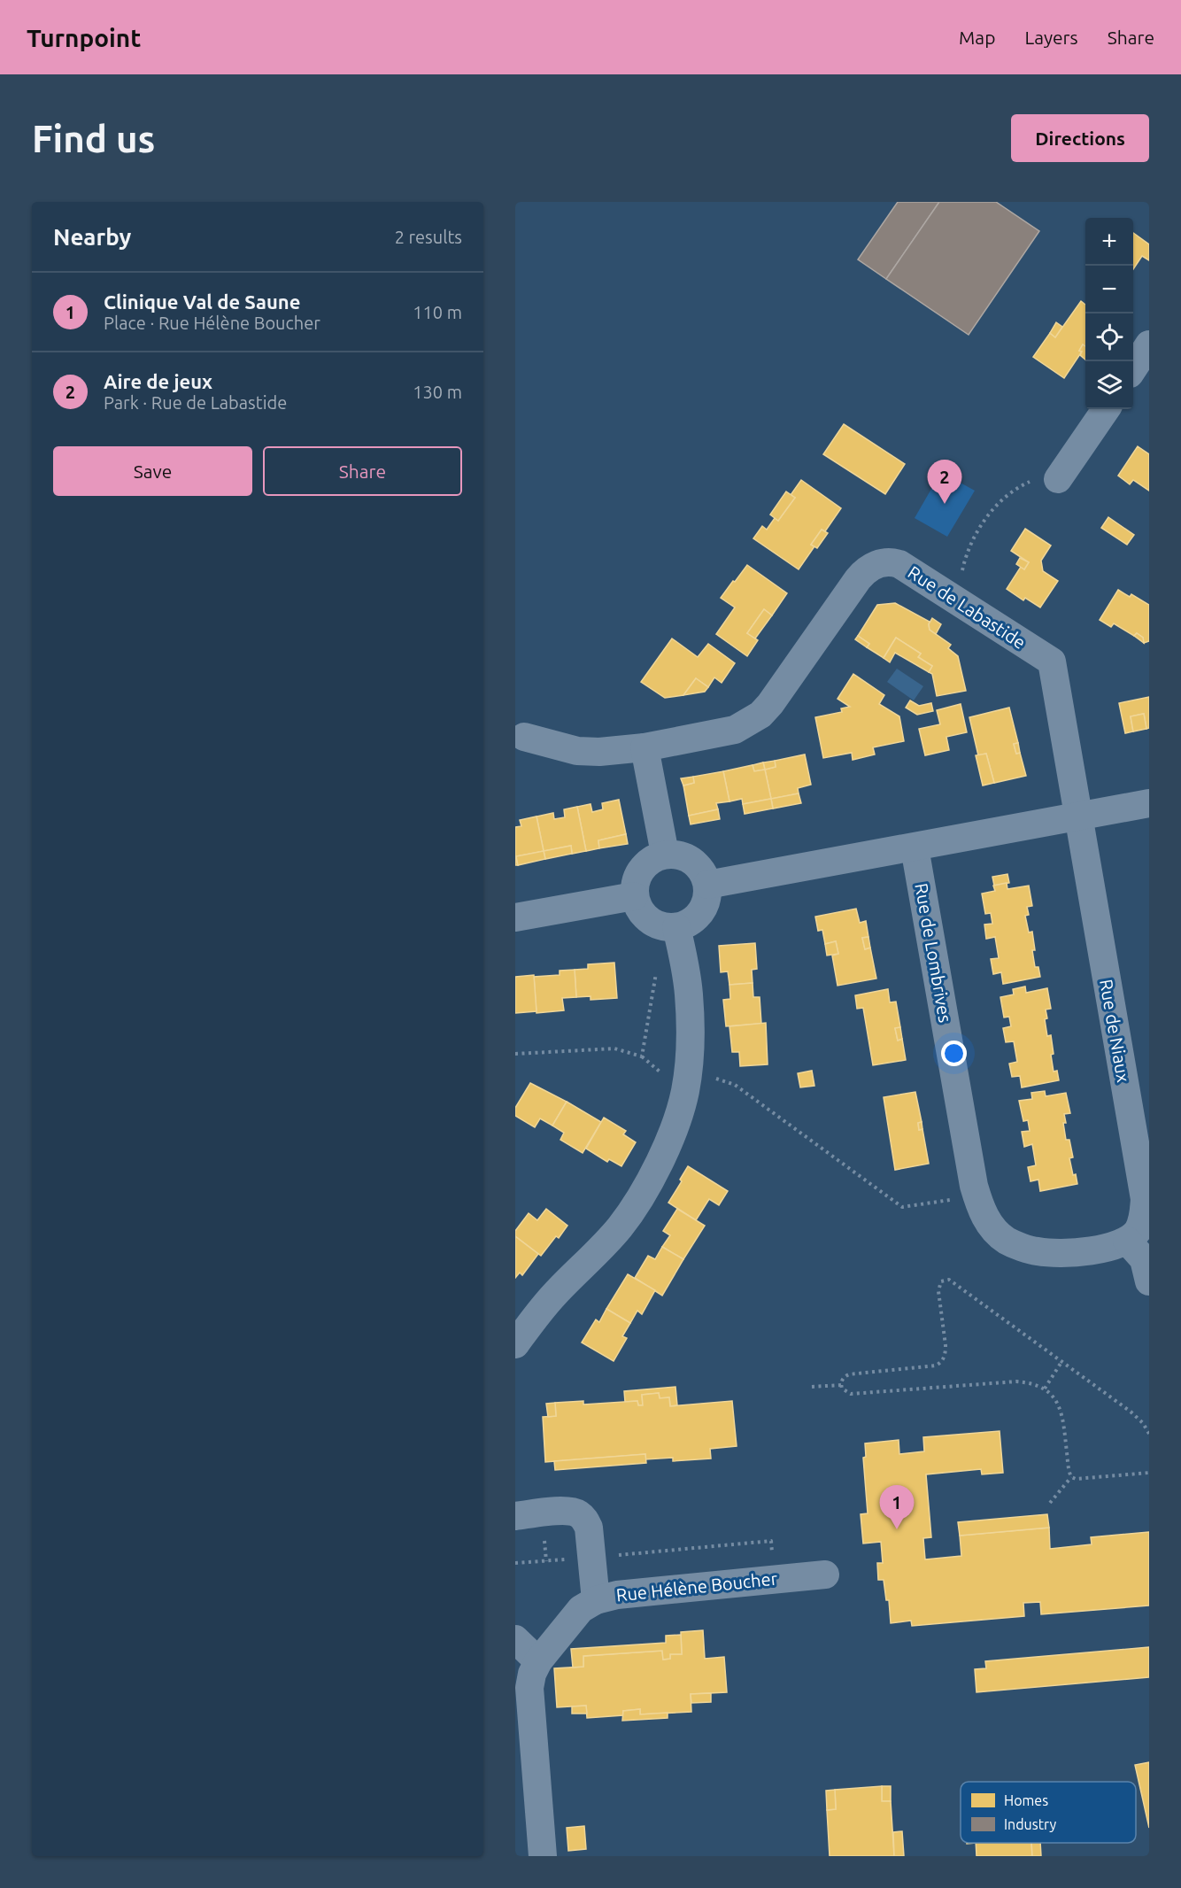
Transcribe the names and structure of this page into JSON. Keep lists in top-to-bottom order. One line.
{"streets":{"street":["Rue de Labastide","Rue de Lombrives","Rue de Niaux","Rue Hélène Boucher"]},"crossings":[["Rue de Labastide","Rue de Niaux"],["Rue de Lombrives","Rue de Niaux"]],"legend":["Homes","Industry"],"page":{"header":"Turnpoint","nav":["Map","Layers","Share"],"buttons":["Directions",["Save","Share"]],"title":"Find us","heading":["Nearby","2 results"],"map_buttons":["+","−"],"list":[{"mark":"1","name":"Clinique Val de Saune","note":"Place · Rue Hélène Boucher","value":"110 m"},{"mark":"2","name":"Aire de jeux","note":"Park · Rue de Labastide","value":"130 m"}],"pins":["2","1"]}}
